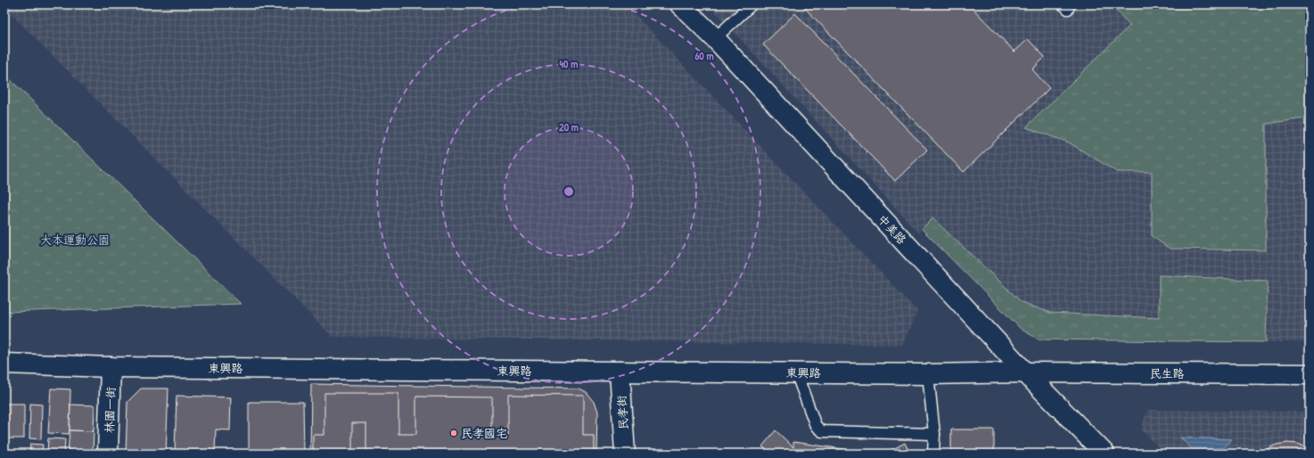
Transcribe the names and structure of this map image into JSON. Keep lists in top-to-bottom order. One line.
{"streets":{"street":["中美路","東興路","民生路","林園一街","民孝街"]},"crossings":[["中美路","東興路"],["中美路","民生路"],["東興路","民生路"],["東興路","林園一街"],["東興路","民孝街"]],"parks":["大本運動公園"],"places":["民孝國宅"],"rings":["60 m","40 m","20 m"]}
